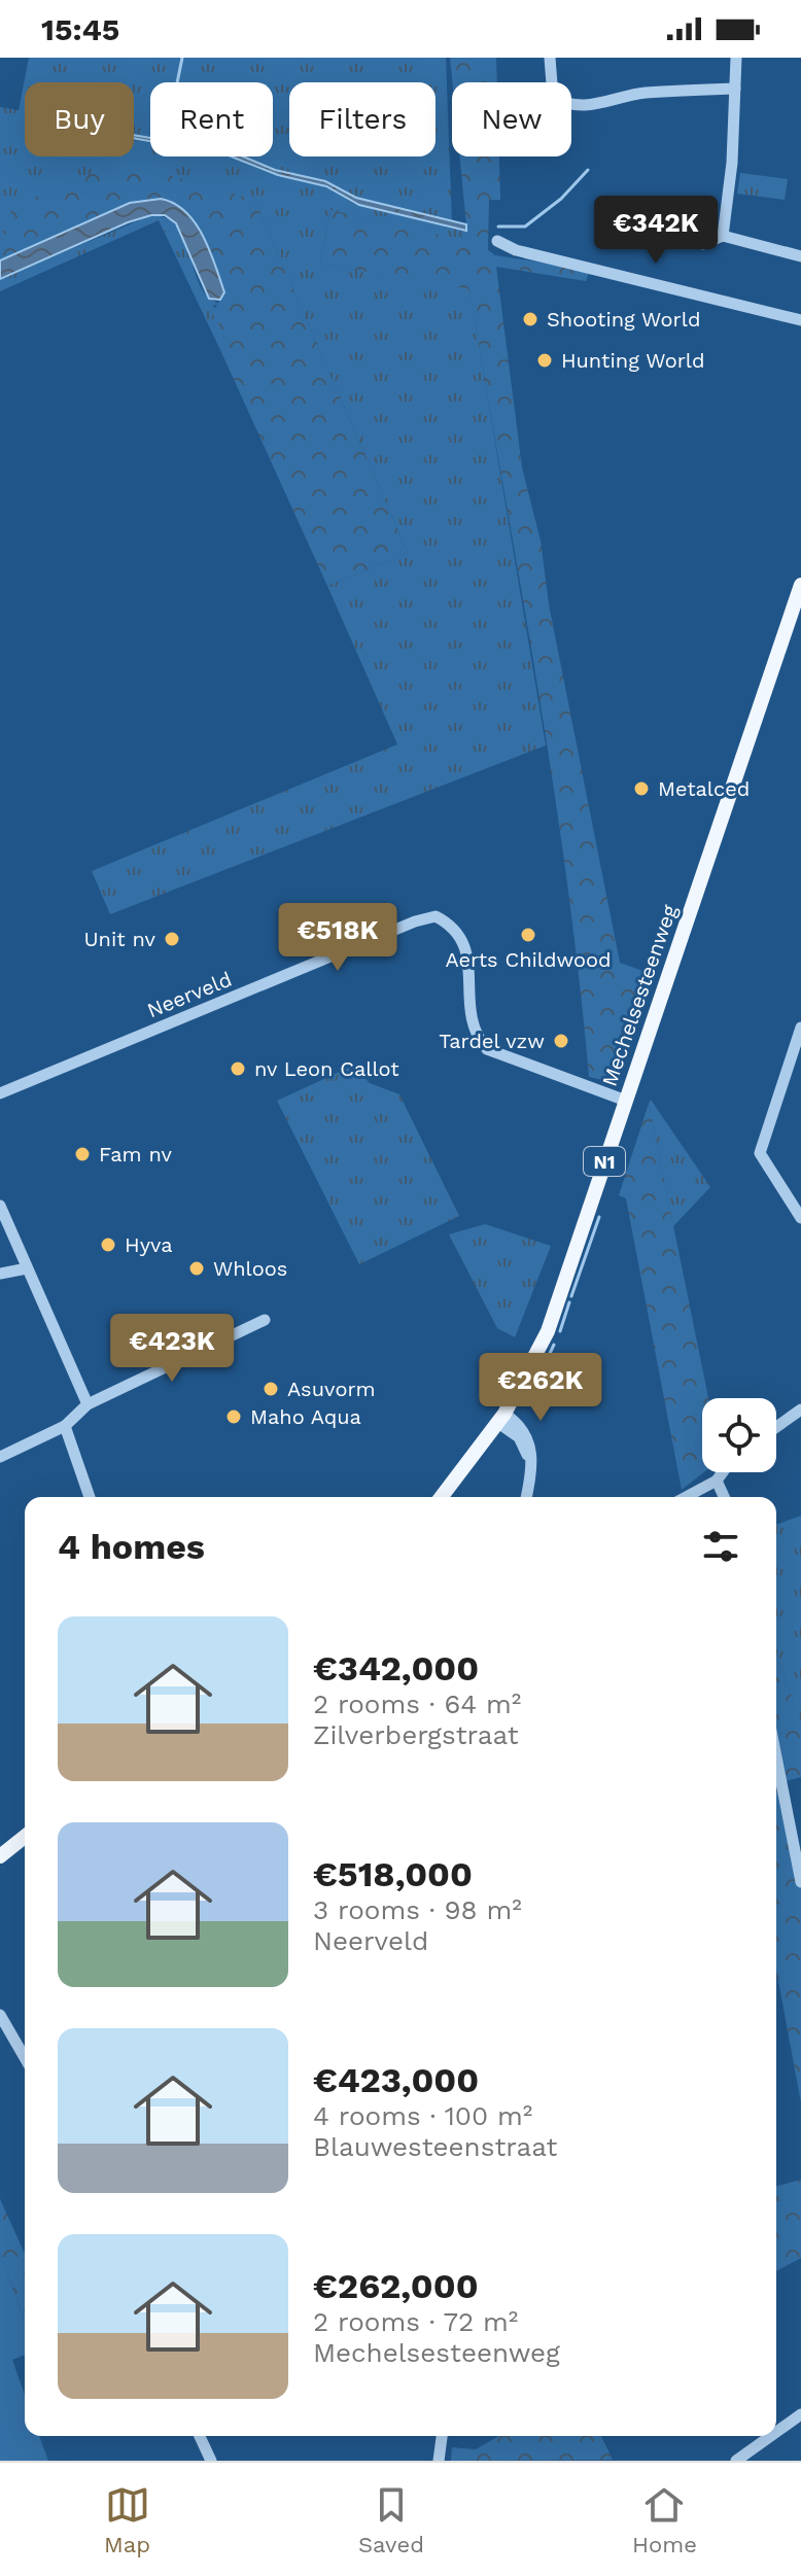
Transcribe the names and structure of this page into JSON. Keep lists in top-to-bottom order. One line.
{"streets":{"main road":["Mechelsesteenweg","N1"],"street":["Neerveld"]},"crossings":[["Neerveld","Mechelsesteenweg"],["Mechelsesteenweg","N1"]],"places":["Shooting World","Hunting World","Metalced","Aerts Childwood","Unit nv","Tardel vzw","nv Leon Callot","Fam nv","Hyva","Whloos","Asuvorm","Maho Aqua"],"page":{"status":"15:45","chip":["Buy","Rent","Filters","New"],"price":["€342K","€518K","€423K","€262K"],"heading":"4 homes","list":[{"name":"€342,000","note":"2 rooms · 64 m² · Zilverbergstraat"},{"name":"€518,000","note":"3 rooms · 98 m² · Neerveld"},{"name":"€423,000","note":"4 rooms · 100 m² · Blauwesteenstraat"},{"name":"€262,000","note":"2 rooms · 72 m² · Mechelsesteenweg"}],"tabs":["Map","Saved","Home"]}}
